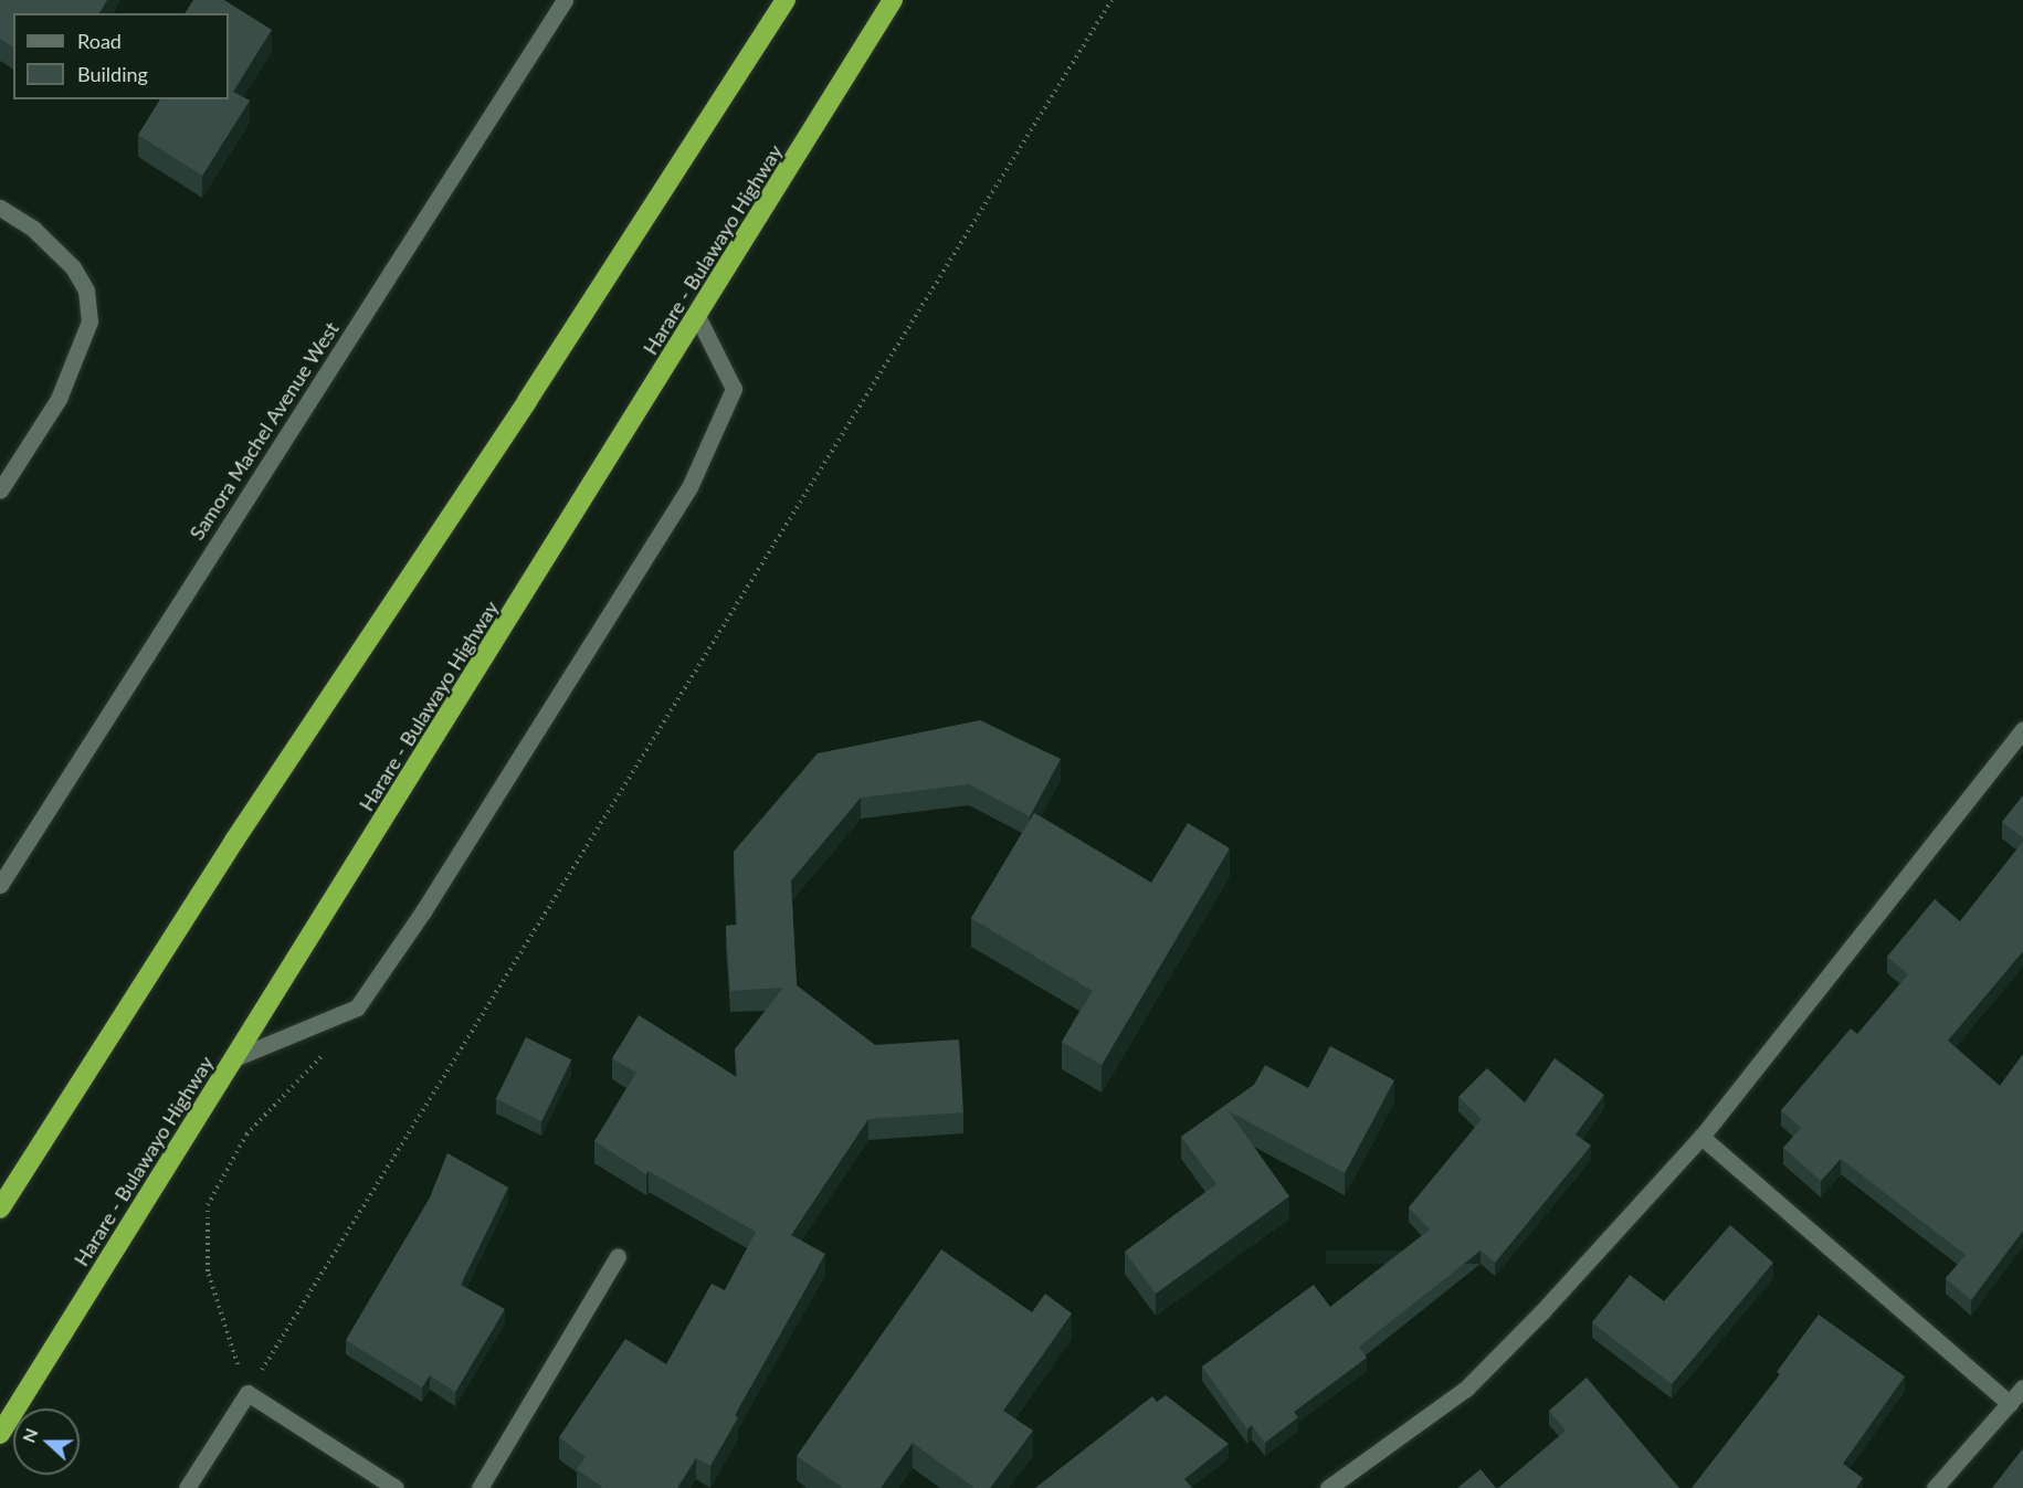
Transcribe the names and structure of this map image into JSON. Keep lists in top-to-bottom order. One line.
{"streets":{"highway":["Harare - Bulawayo Highway"],"street":["Samora Machel Avenue West"]},"legend":["Road","Building"],"north":"left"}
